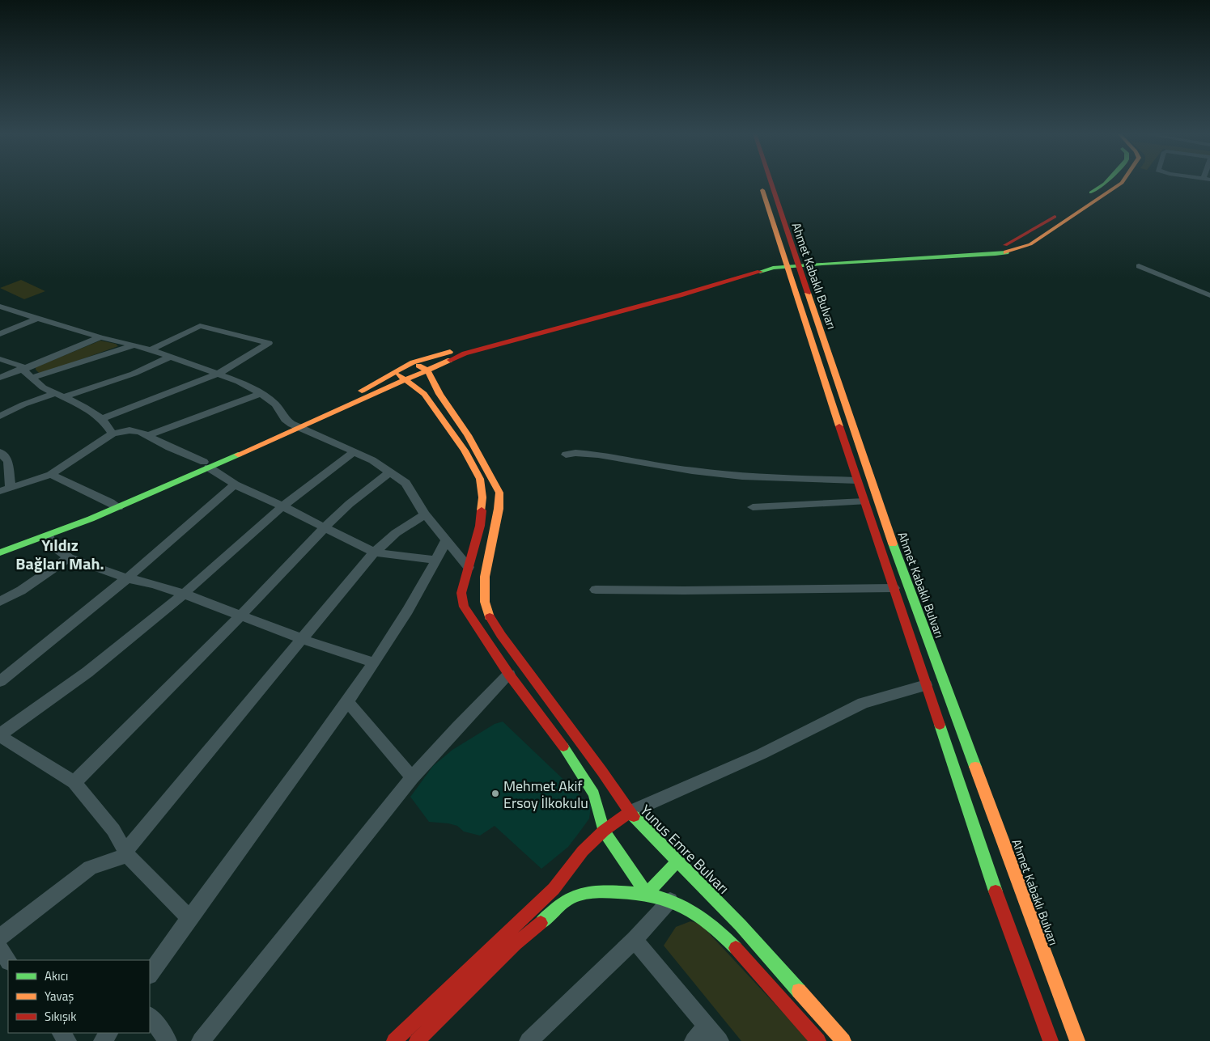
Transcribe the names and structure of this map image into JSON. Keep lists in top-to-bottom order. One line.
{"streets":{"street":["Ahmet Kabaklı Bulvarı","Yunus Emre Bulvarı"]},"districts":["Yıldız Bağları Mah."],"places":["Mehmet Akif Ersoy İlkokulu"],"legend":["Akıcı","Yavaş","Sıkışık"]}
